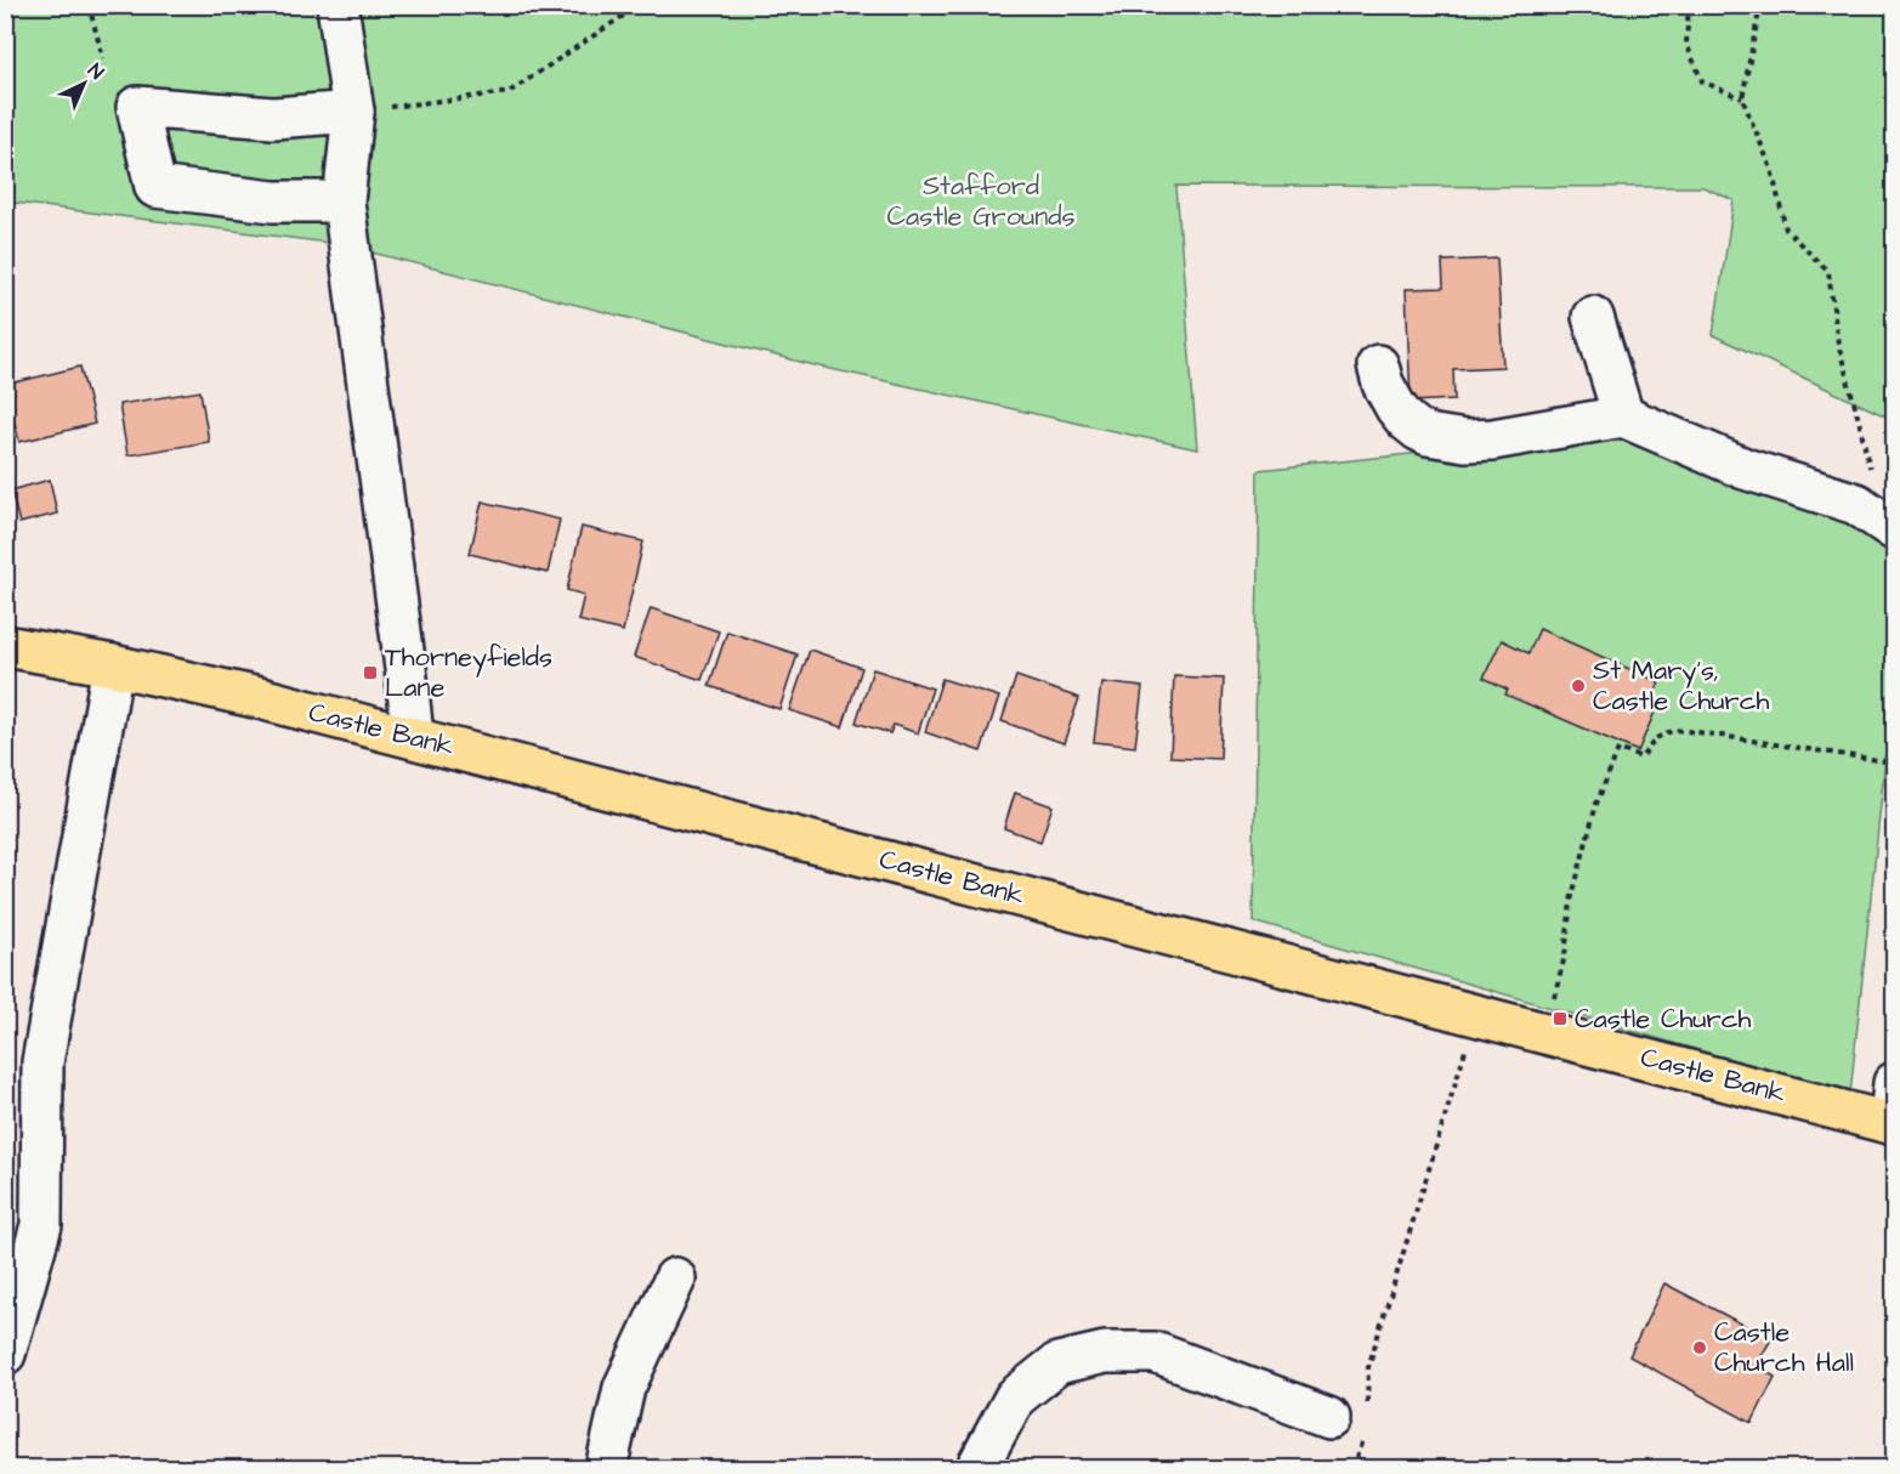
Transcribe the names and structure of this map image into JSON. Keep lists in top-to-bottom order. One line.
{"streets":{"highway":["Castle Bank"]},"parks":["Stafford Castle Grounds"],"places":{"transit":["Thorneyfields Lane","Castle Church"],"other":["St Mary's, Castle Church","Castle Church Hall"]},"north":"top right"}
